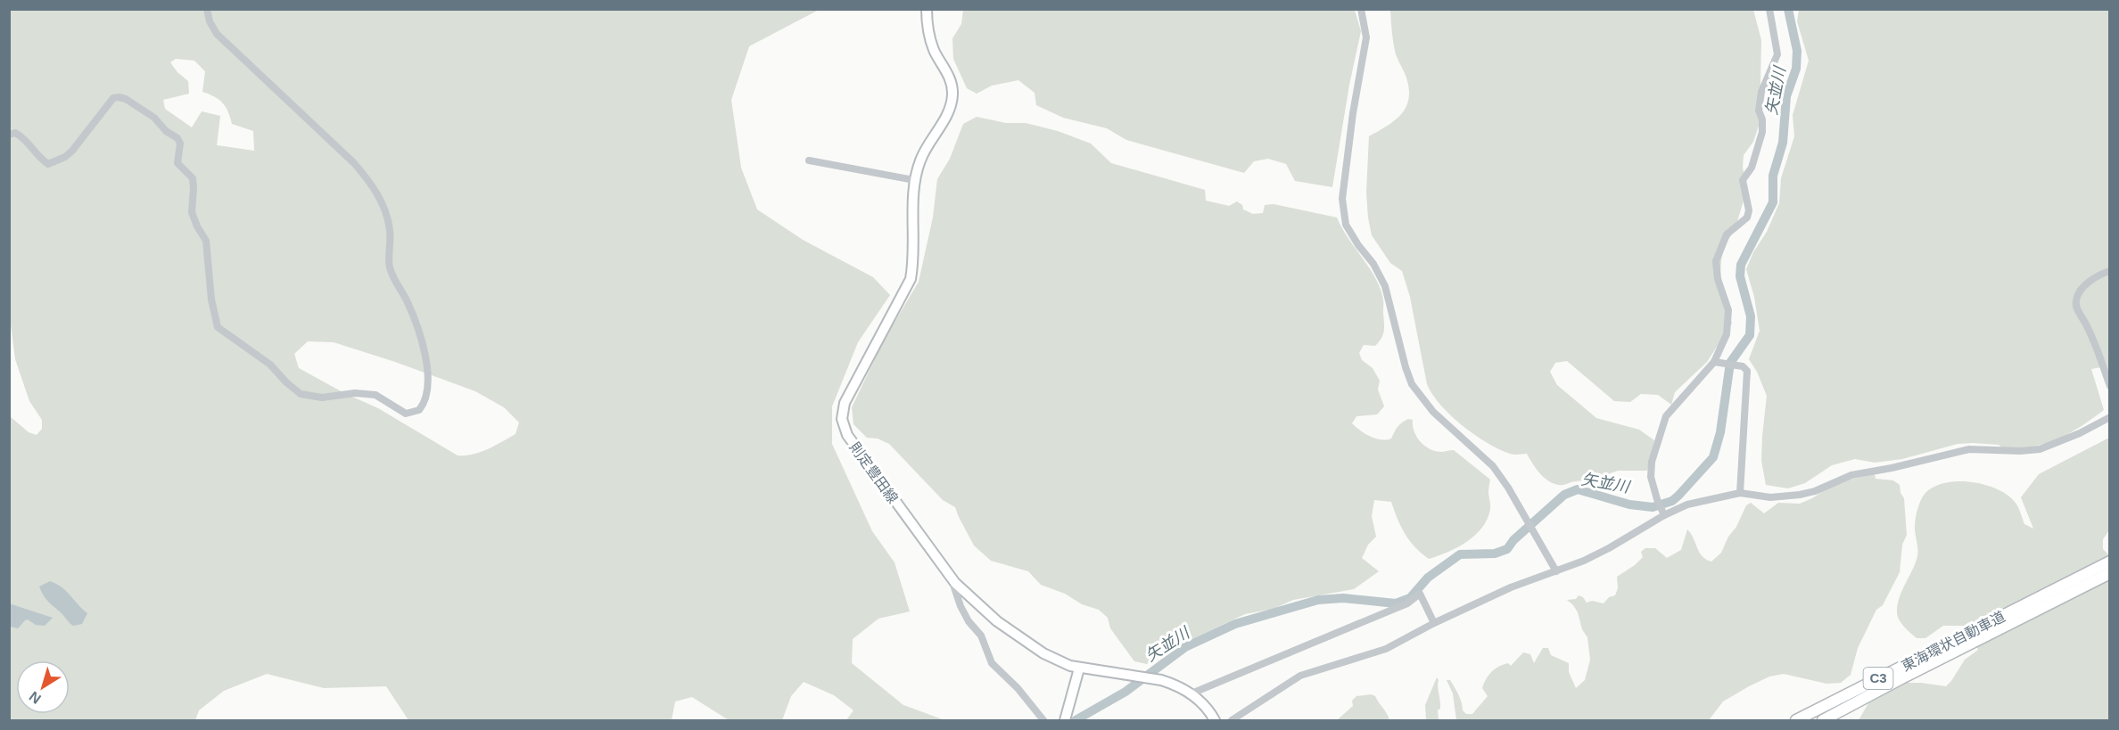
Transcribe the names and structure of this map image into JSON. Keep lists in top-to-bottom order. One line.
{"streets":{"highway":["東海環状自動車道","C3"],"main road":["則定豊田線"]},"water":["矢並川"],"north":"bottom left"}
